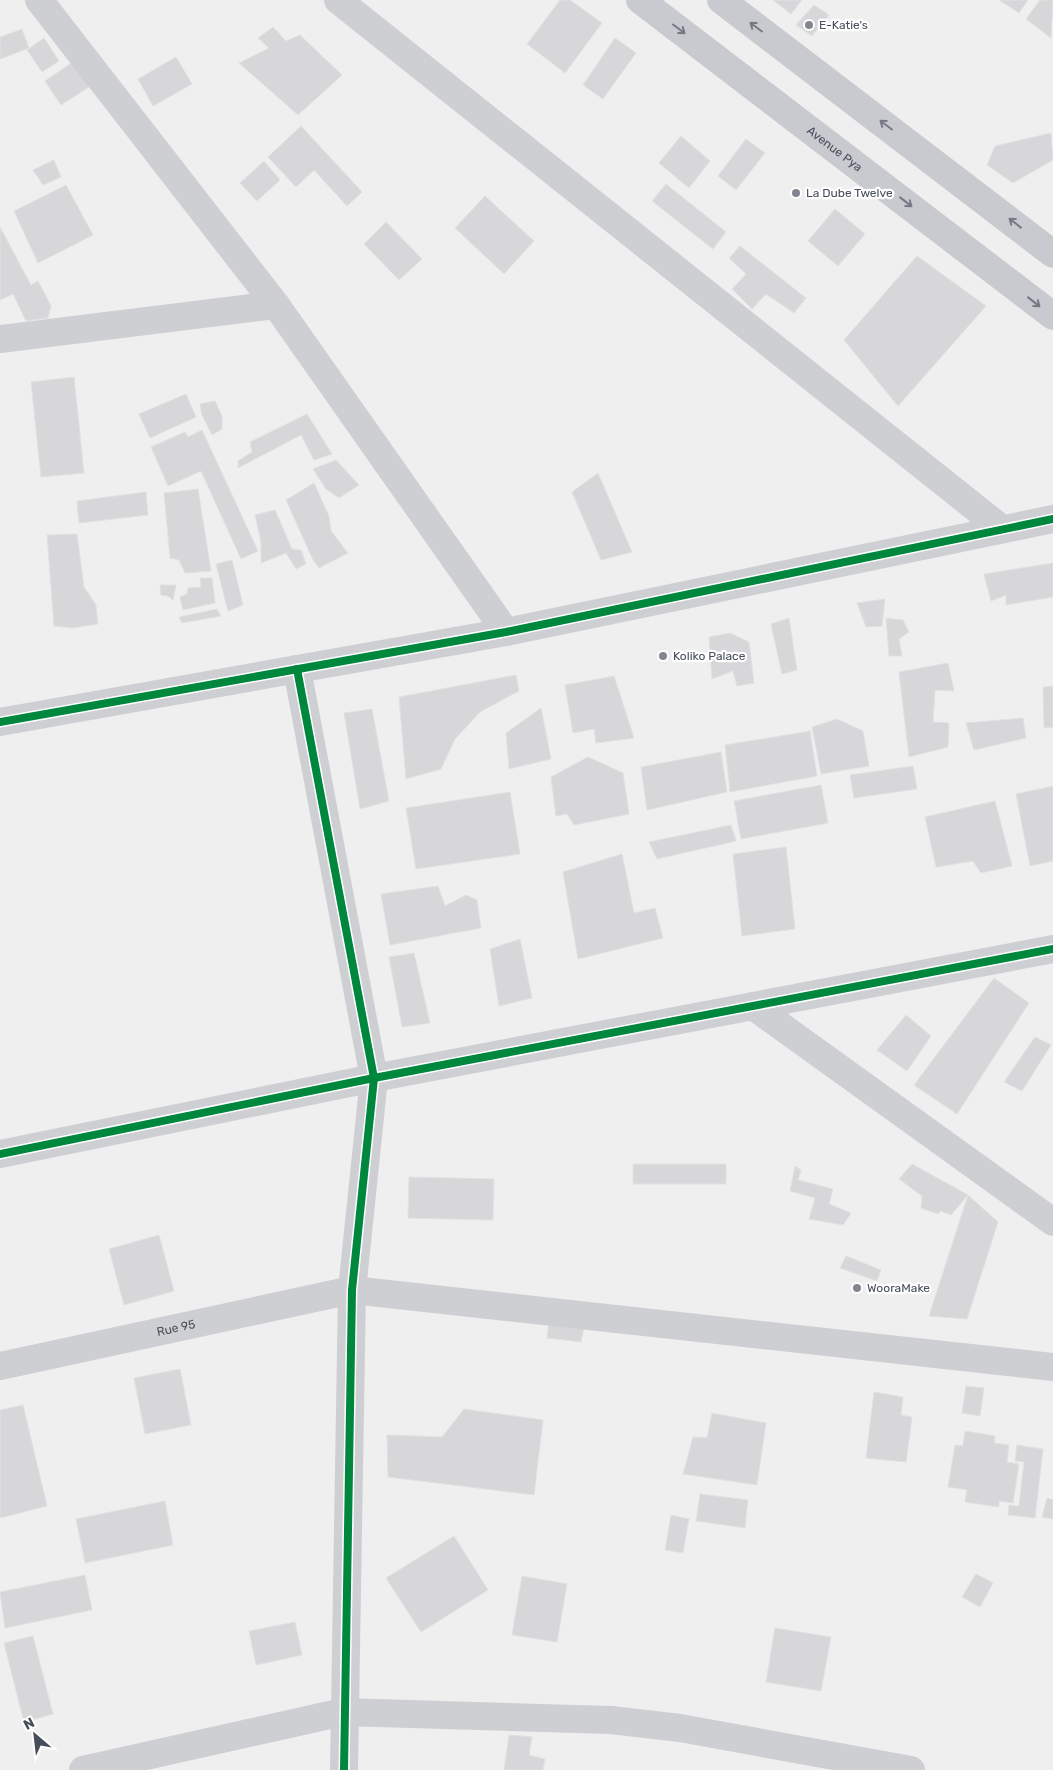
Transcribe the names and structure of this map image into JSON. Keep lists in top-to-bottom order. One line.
{"streets":{"main road":["Avenue Pya"],"street":["Rue 95"]},"places":["E-Katie's","La Dube Twelve","Koliko Palace","WooraMake"],"north":"top left"}
